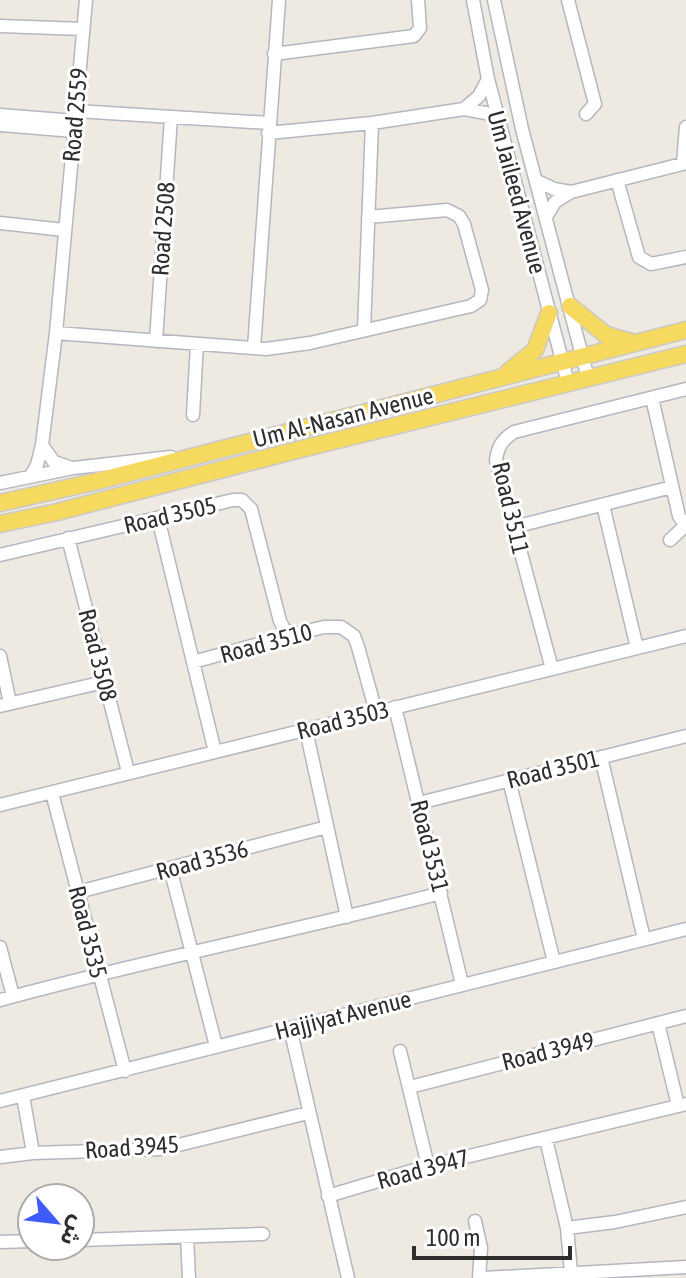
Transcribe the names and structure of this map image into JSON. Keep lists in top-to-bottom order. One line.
{"streets":{"main road":["Um Al-Nasan Avenue"],"street":["Road 2559","Um Jaileed Avenue","Road 2508","Road 3511","Road 3505","Road 3510","Road 3508","Road 3503","Road 3501","Road 3531","Road 3536","Road 3535","Hajjiyat Avenue","Road 3949","Road 3945","Road 3947"]},"crossings":[["Um Jaileed Avenue","Um Al-Nasan Avenue"],["Road 3511","Road 3503"],["Road 3505","Road 3510"],["Road 3505","Road 3508"],["Road 3510","Road 3503"],["Road 3508","Road 3503"],["Road 3503","Road 3531"],["Road 3503","Road 3535"],["Road 3501","Road 3531"],["Road 3531","Hajjiyat Avenue"],["Road 3536","Road 3535"],["Road 3535","Hajjiyat Avenue"]],"scale_bar":"100 m","north":"bottom right"}
